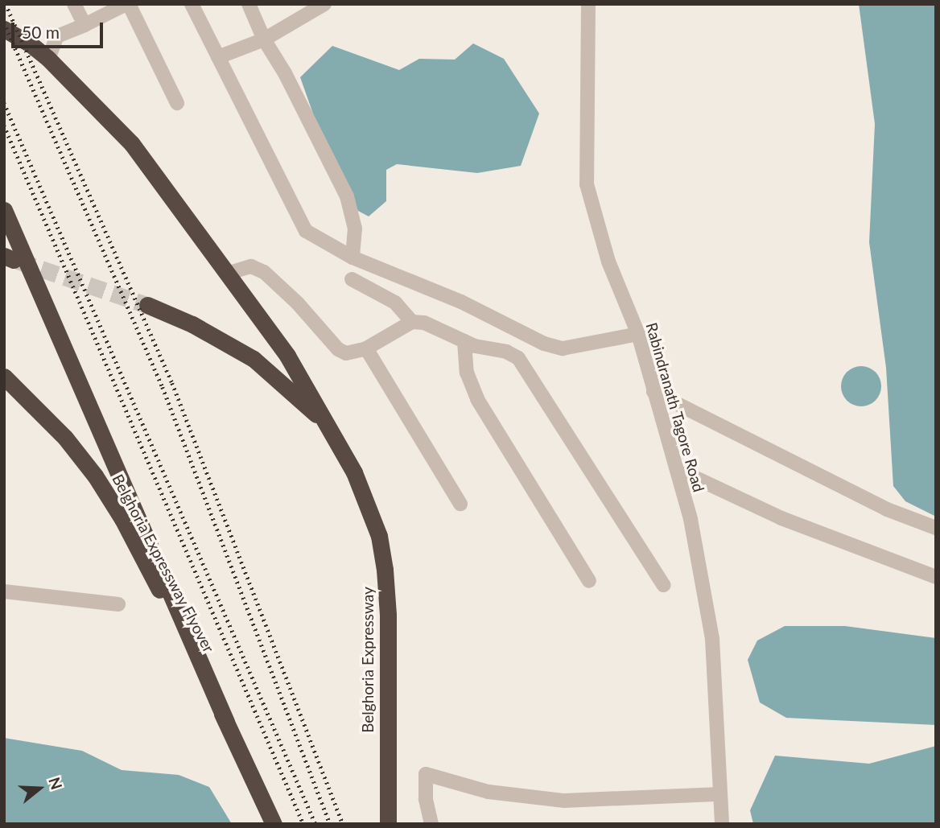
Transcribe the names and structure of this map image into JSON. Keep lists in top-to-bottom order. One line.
{"streets":{"highway":["Belghoria Expressway Flyover","Belghoria Expressway"],"street":["Rabindranath Tagore Road"]},"scale_bar":"50 m","north":"right"}
